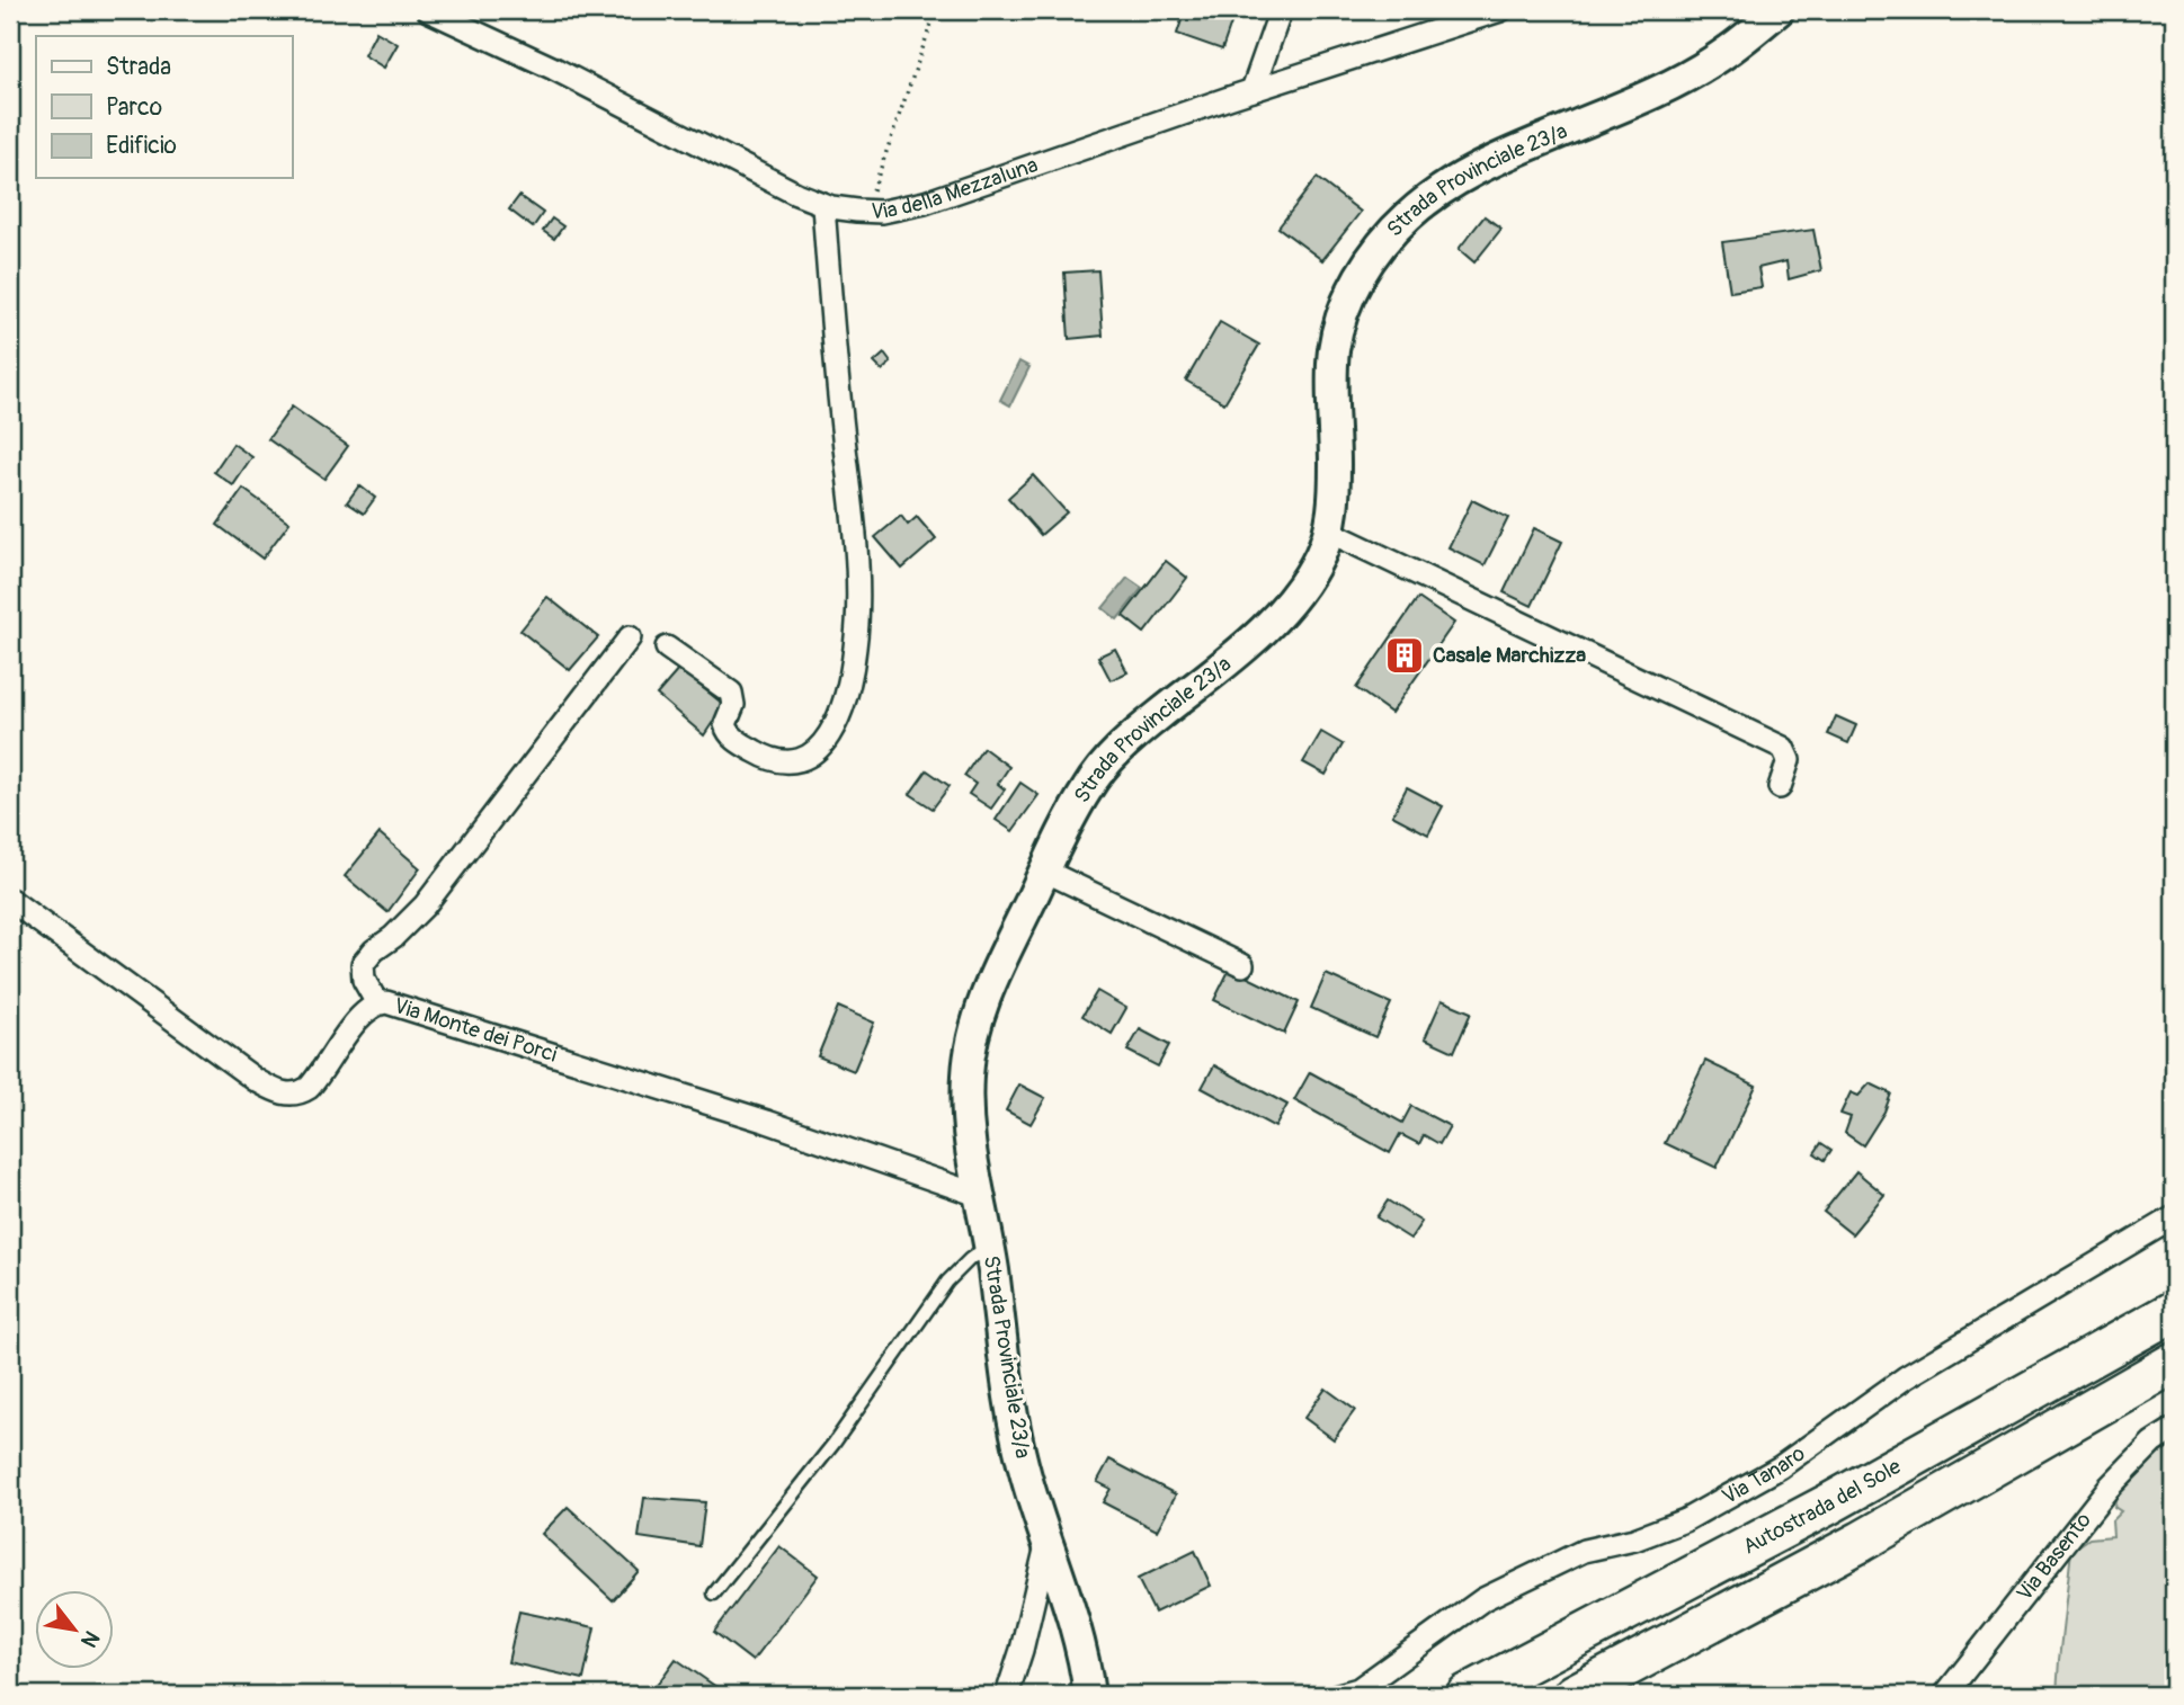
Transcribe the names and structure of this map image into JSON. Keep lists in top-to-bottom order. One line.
{"streets":{"highway":["Autostrada del Sole"],"street":["Strada Provinciale 23/a","Via della Mezzaluna","Via Monte dei Porci","Via Tanaro","Via Basento"]},"crossings":[["Strada Provinciale 23/a","Via Monte dei Porci"]],"places":{"building":["Casale Marchizza"]},"legend":["Strada","Parco","Edificio"],"north":"bottom right"}
